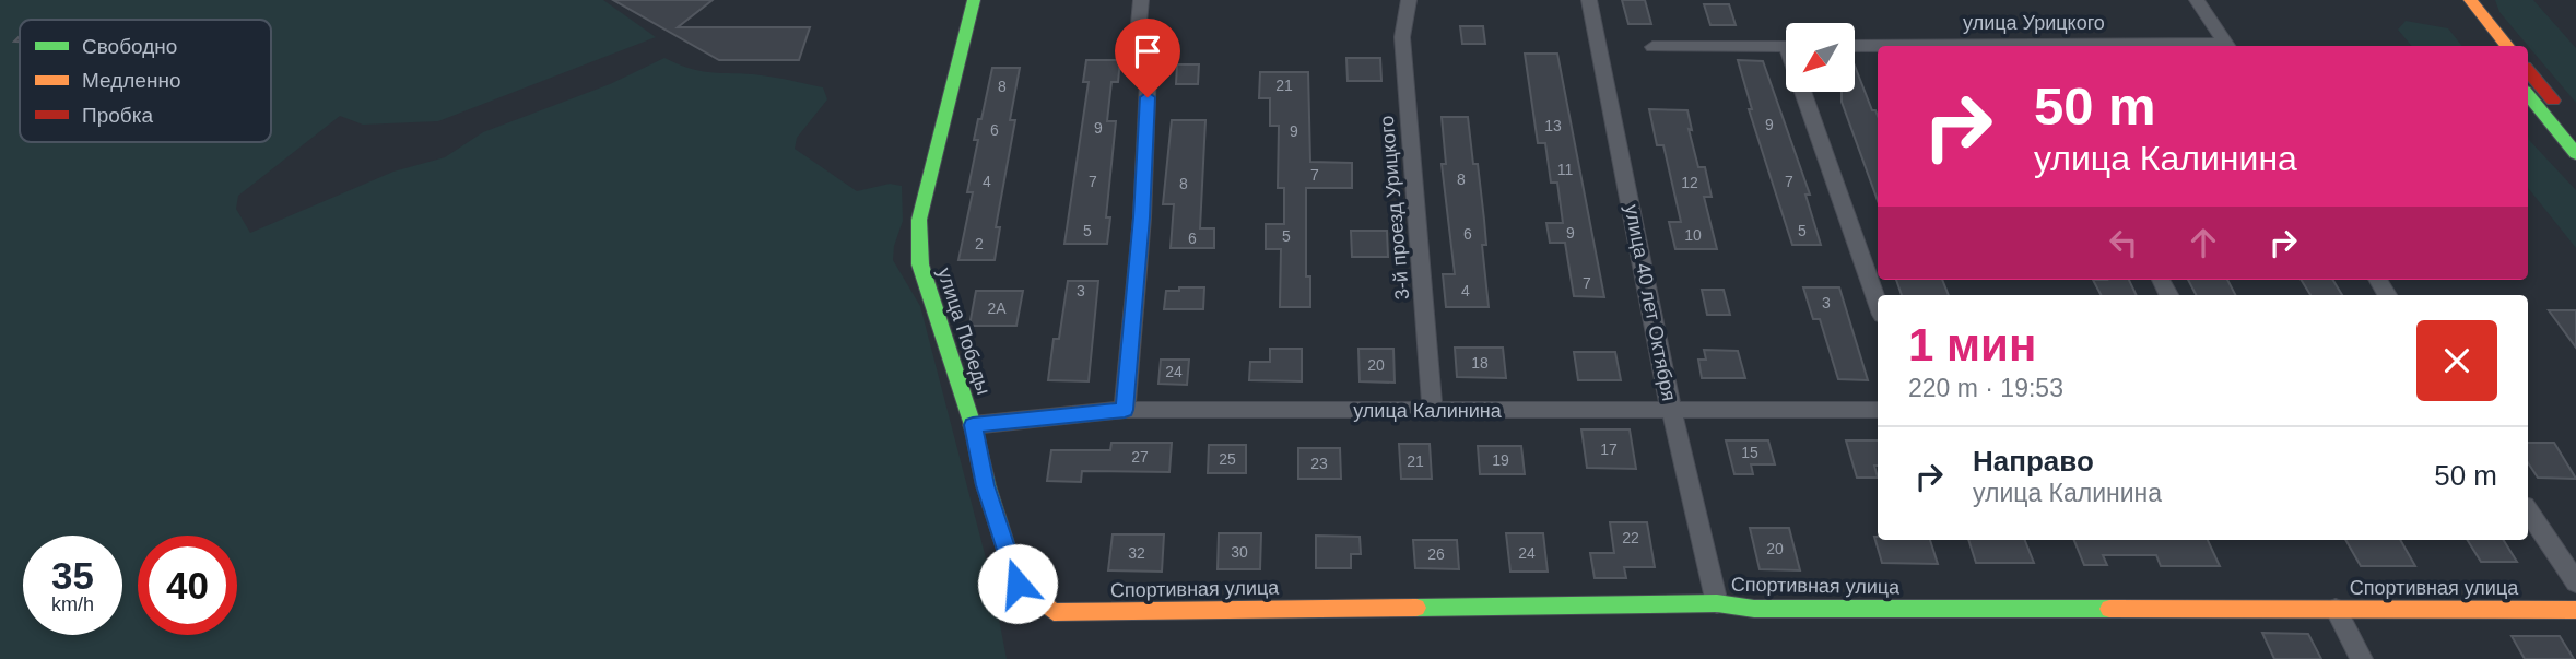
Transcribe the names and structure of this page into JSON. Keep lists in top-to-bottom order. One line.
{"streets":{"street":["улица Урицкого","3-й проезд Урицкого","улица 40 лет Октября","улица Победы","улица Калинина","Спортивная улица"]},"crossings":[["3-й проезд Урицкого","улица Калинина"],["улица 40 лет Октября","улица Калинина"],["улица 40 лет Октября","Спортивная улица"],["улица Победы","улица Калинина"],["улица Победы","Спортивная улица"]],"house_numbers":["21","8","9","13","9","6","9","11","7","8","4","7","7","12","8","5","5","9","6","10","5","6","2","7","3","4","3","2А","18","20","24","17","15","27","25","19","21","23","22","20","30","32","24","26"],"legend":["Свободно","Медленно","Пробка"],"north":"bottom left","page":{"turn":["50 m","улица Калинина"],"heading":["1 мин","220 m · 19:53"],"list":[{"name":"Направо","note":"улица Калинина","value":"50 m"}],"speed":"35 km/h","limit":"40"}}
